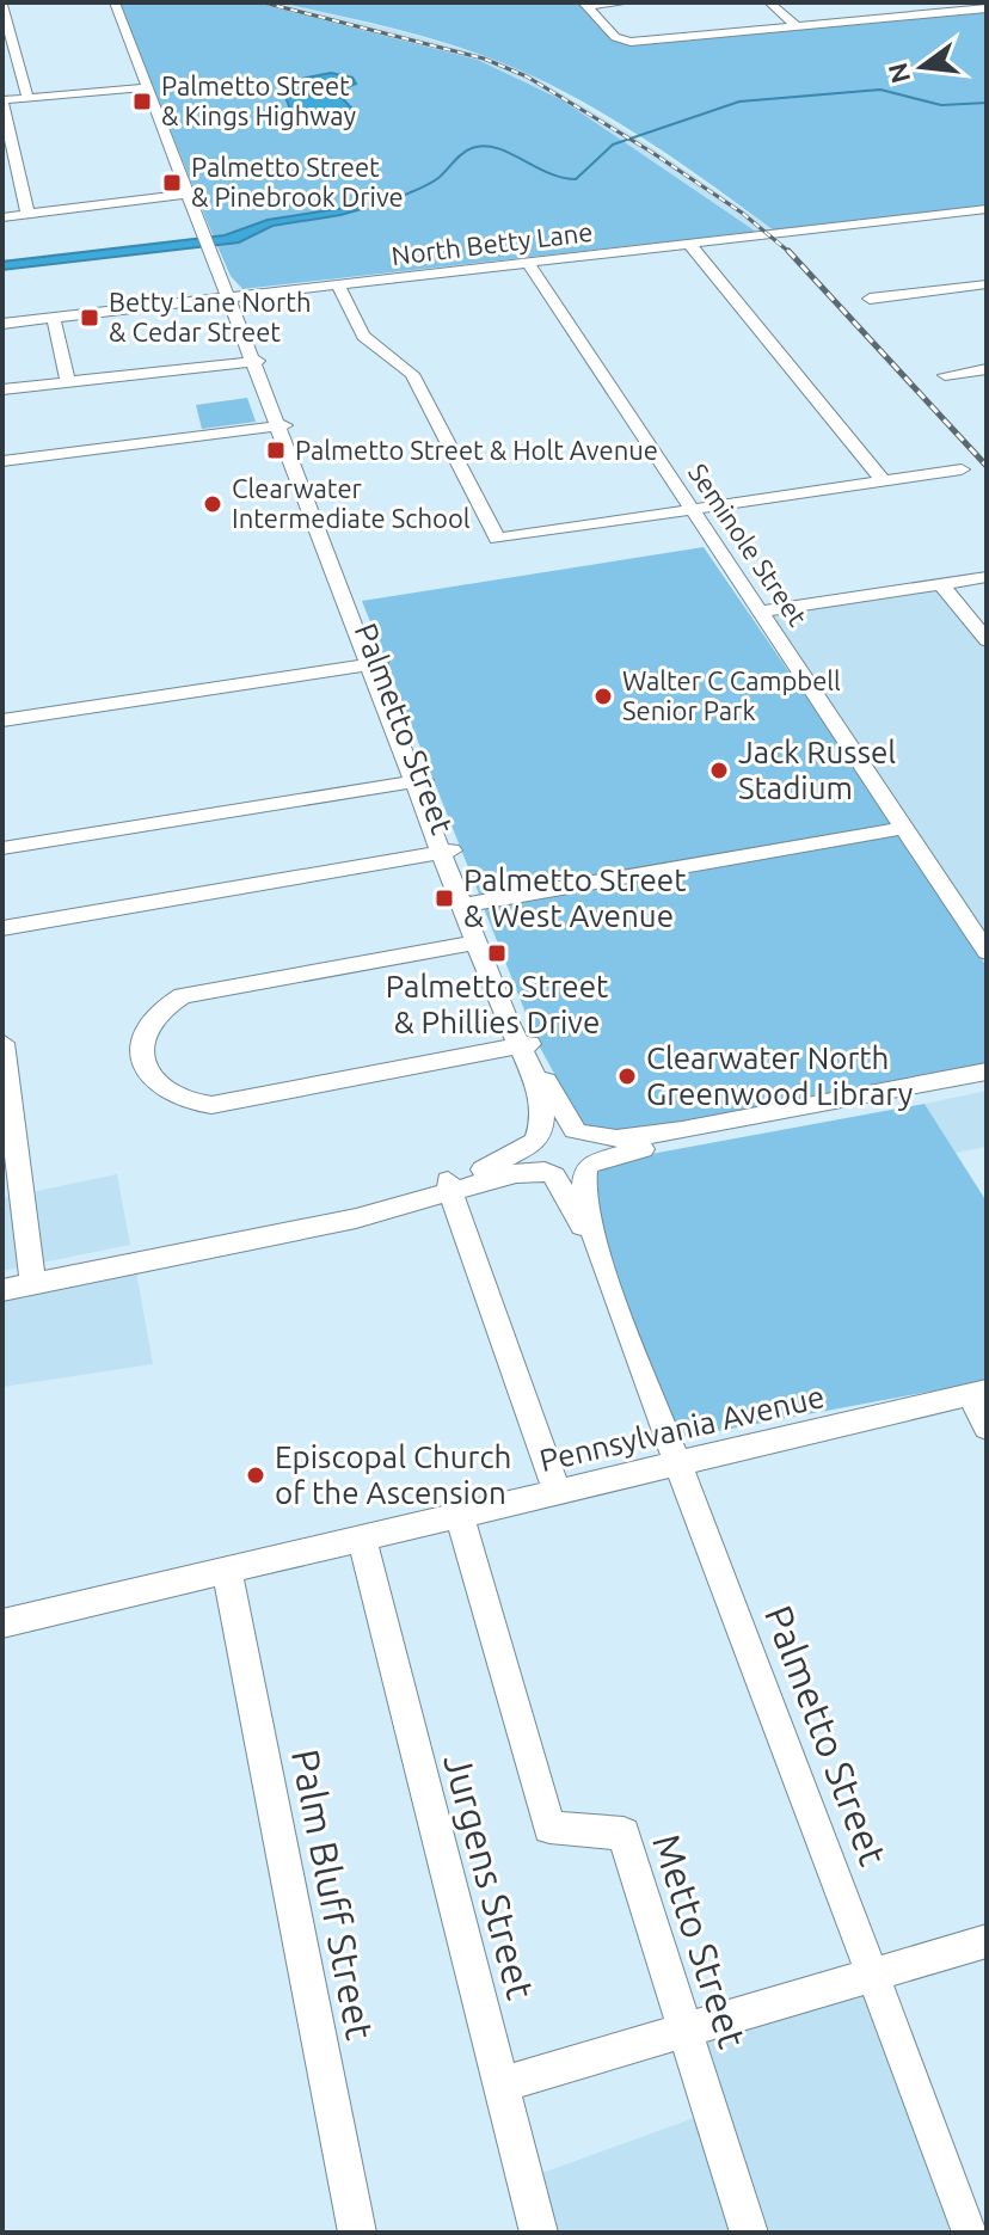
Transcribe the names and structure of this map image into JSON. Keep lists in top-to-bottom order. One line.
{"streets":{"street":["North Betty Lane","Seminole Street","Palmetto Street","Pennsylvania Avenue","Jurgens Street","Palm Bluff Street","Metto Street"]},"crossings":[["North Betty Lane","Seminole Street"],["North Betty Lane","Palmetto Street"],["Palmetto Street","Pennsylvania Avenue"],["Pennsylvania Avenue","Jurgens Street"],["Pennsylvania Avenue","Palm Bluff Street"],["Pennsylvania Avenue","Metto Street"]],"places":{"transit":["Palmetto Street & Kings Highway","Palmetto Street & Pinebrook Drive","Betty Lane North & Cedar Street","Palmetto Street & Holt Avenue","Palmetto Street & West Avenue","Palmetto Street & Phillies Drive"],"other":["Clearwater Intermediate School","Walter C Campbell Senior Park","Jack Russel Stadium","Clearwater North Greenwood Library","Episcopal Church of the Ascension"]},"north":"left"}
